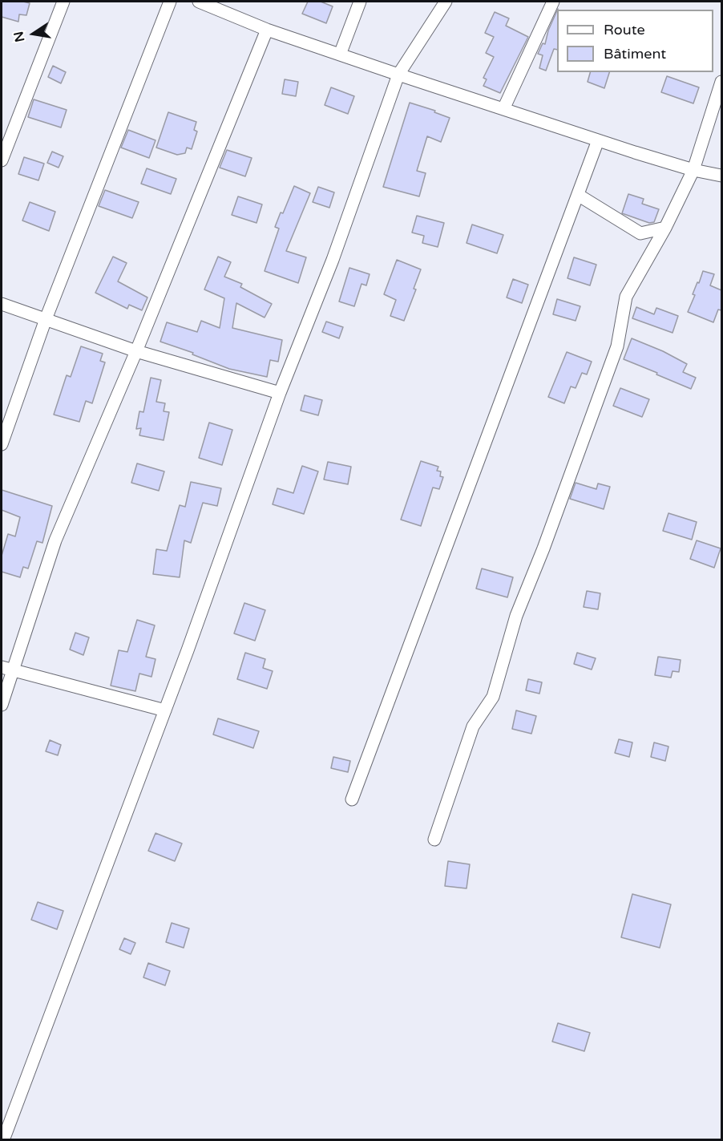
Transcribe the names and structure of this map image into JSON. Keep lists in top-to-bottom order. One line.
{"legend":["Route","Bâtiment"],"north":"left"}
